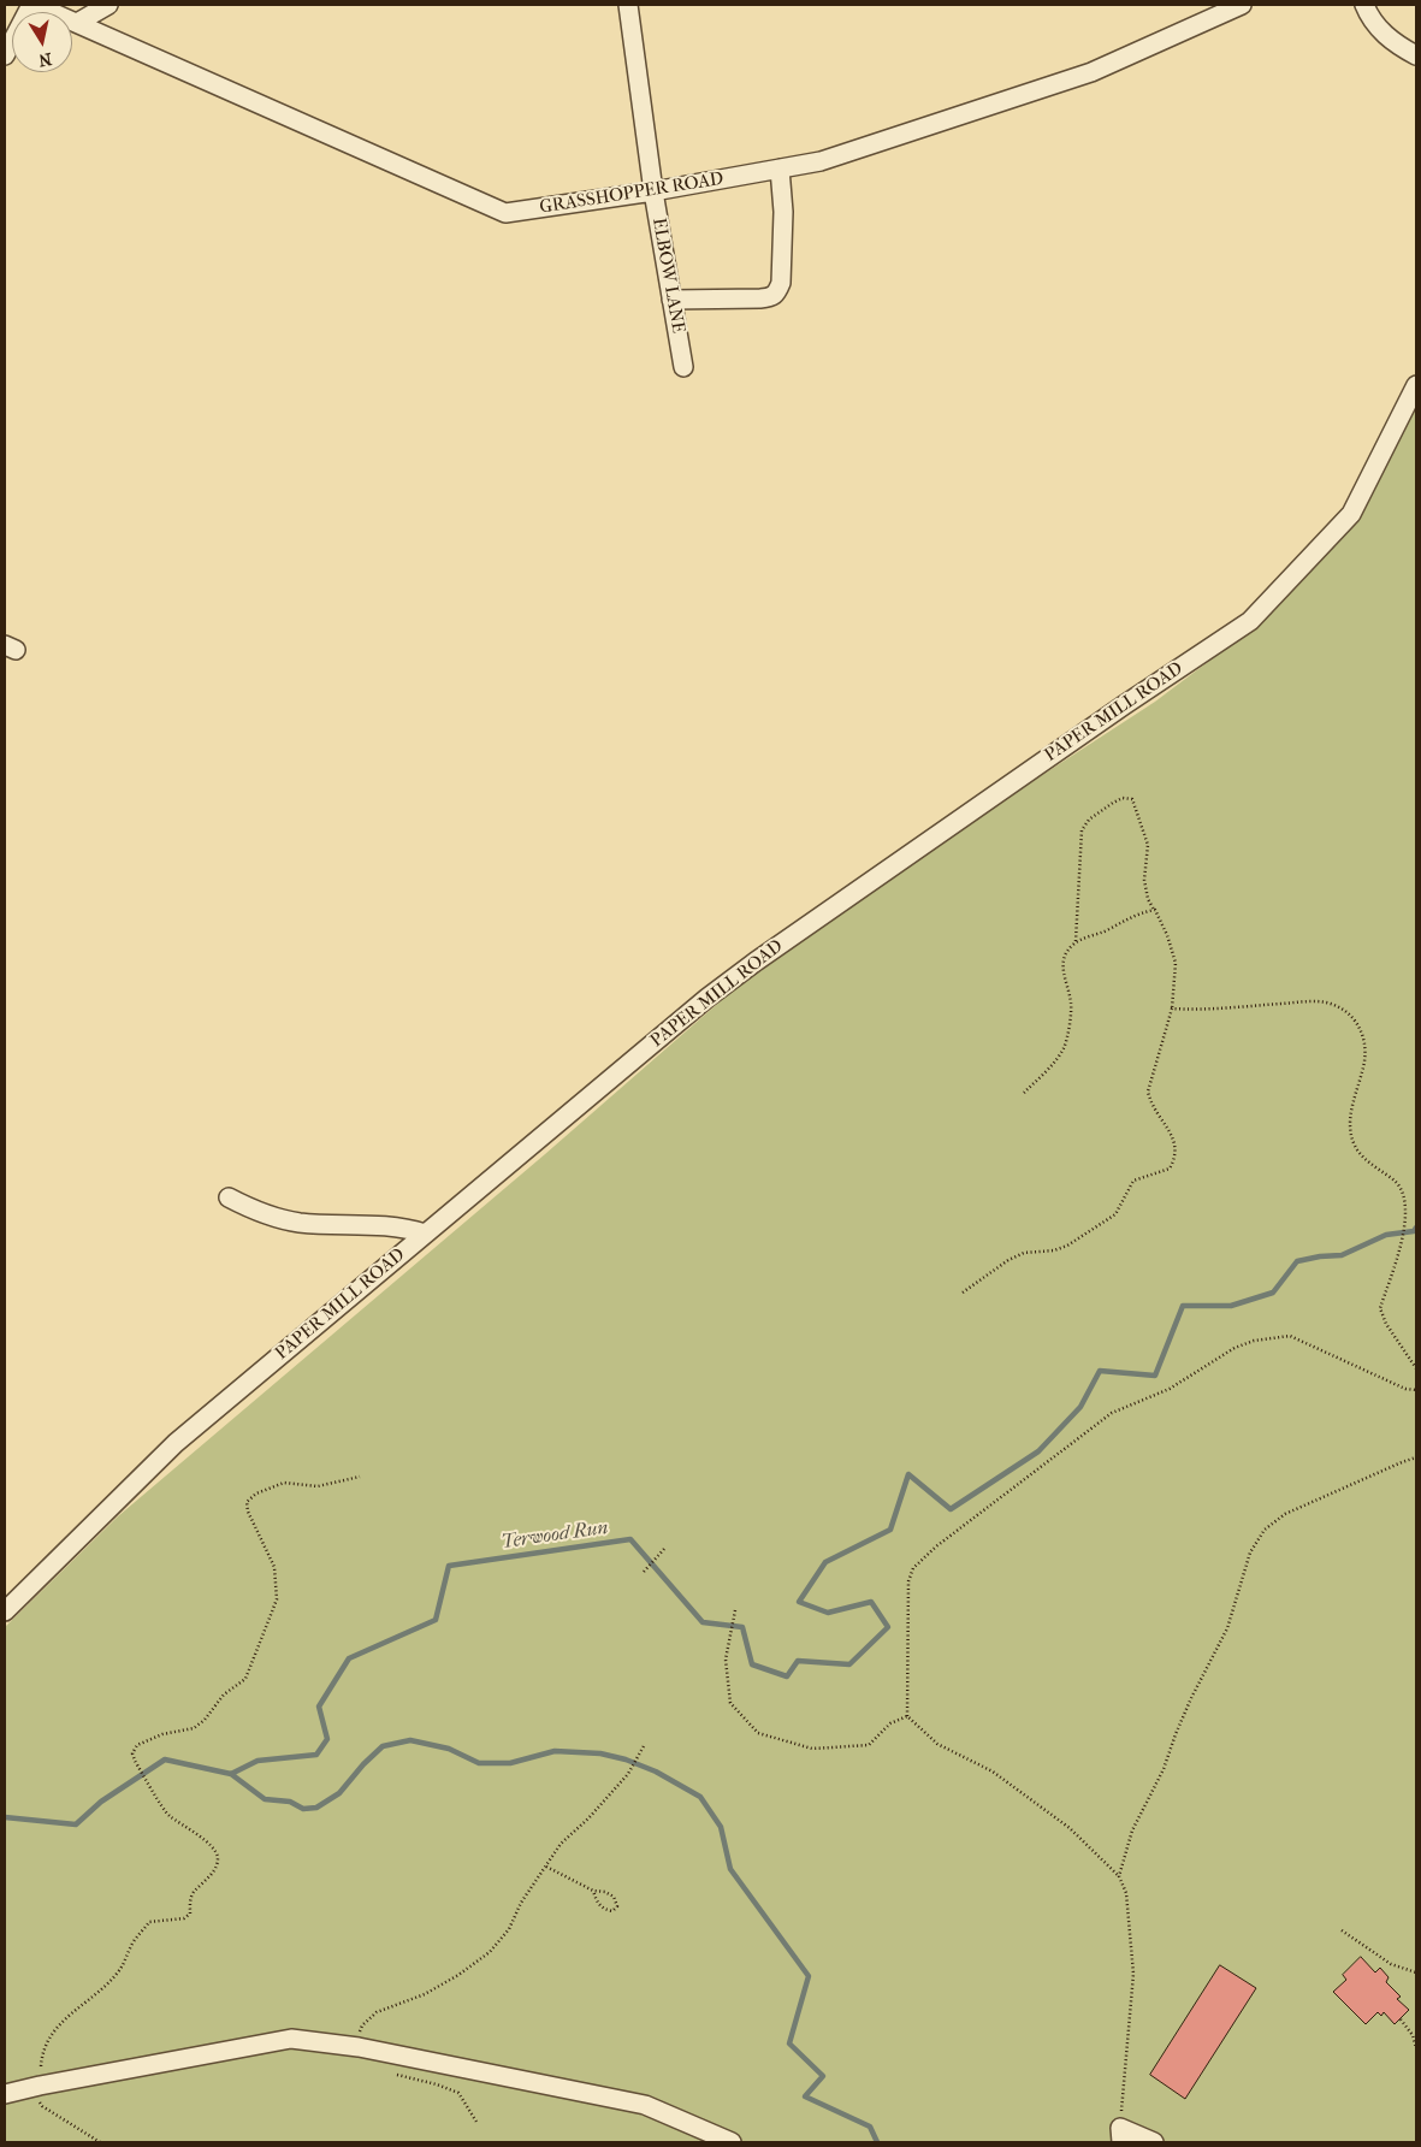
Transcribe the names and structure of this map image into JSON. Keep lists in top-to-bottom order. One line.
{"streets":{"street":["GRASSHOPPER ROAD","ELBOW LANE","PAPER MILL ROAD"]},"crossings":[["GRASSHOPPER ROAD","ELBOW LANE"]],"water":["Terwood Run"],"north":"bottom"}
